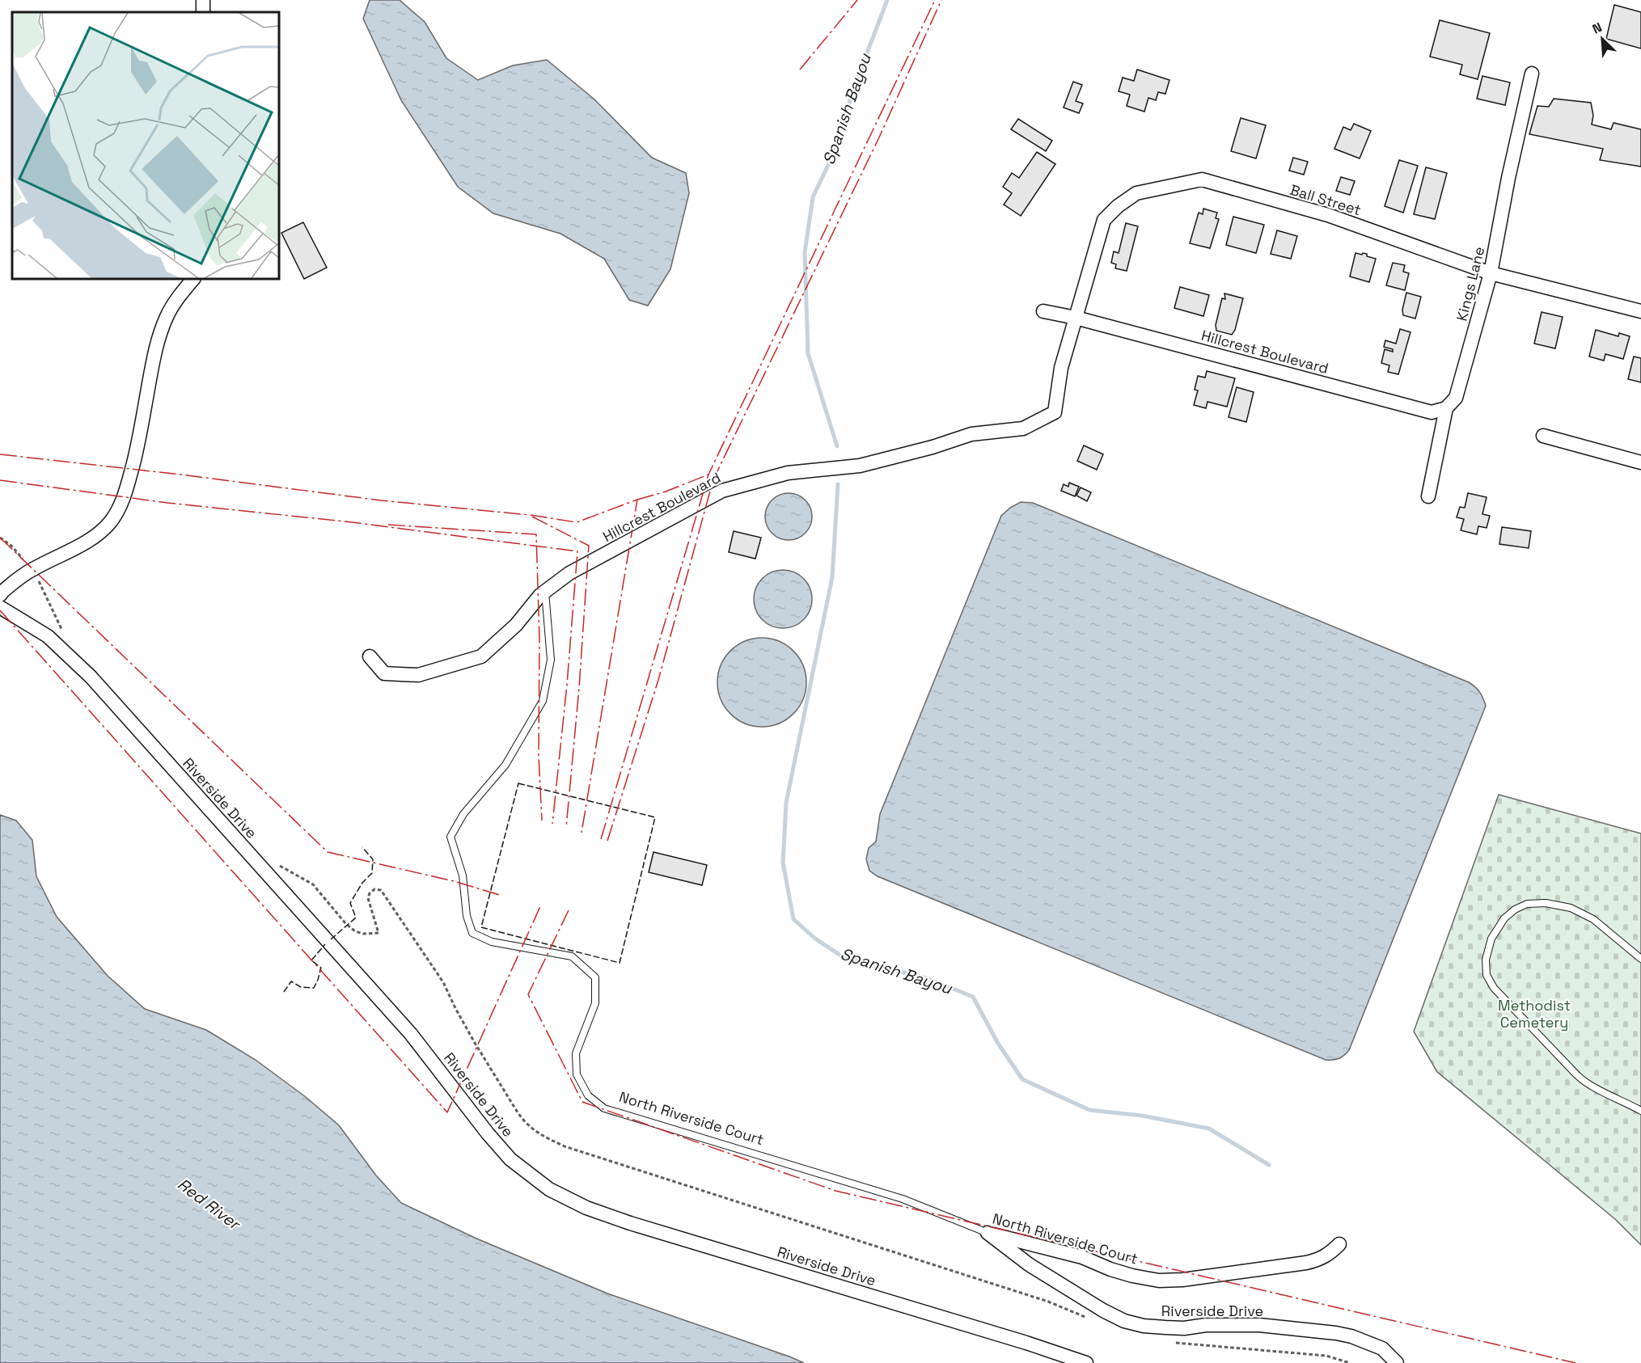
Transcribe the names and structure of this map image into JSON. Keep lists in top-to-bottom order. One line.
{"streets":{"street":["Ball Street","Kings Lane","Hillcrest Boulevard","Riverside Drive","North Riverside Court"]},"crossings":[["Ball Street","Kings Lane"],["Ball Street","Hillcrest Boulevard"],["Kings Lane","Hillcrest Boulevard"],["Hillcrest Boulevard","North Riverside Court"],["Riverside Drive","North Riverside Court"]],"water":["Spanish Bayou","Red River"],"parks":["Methodist Cemetery"],"north":"top left"}
